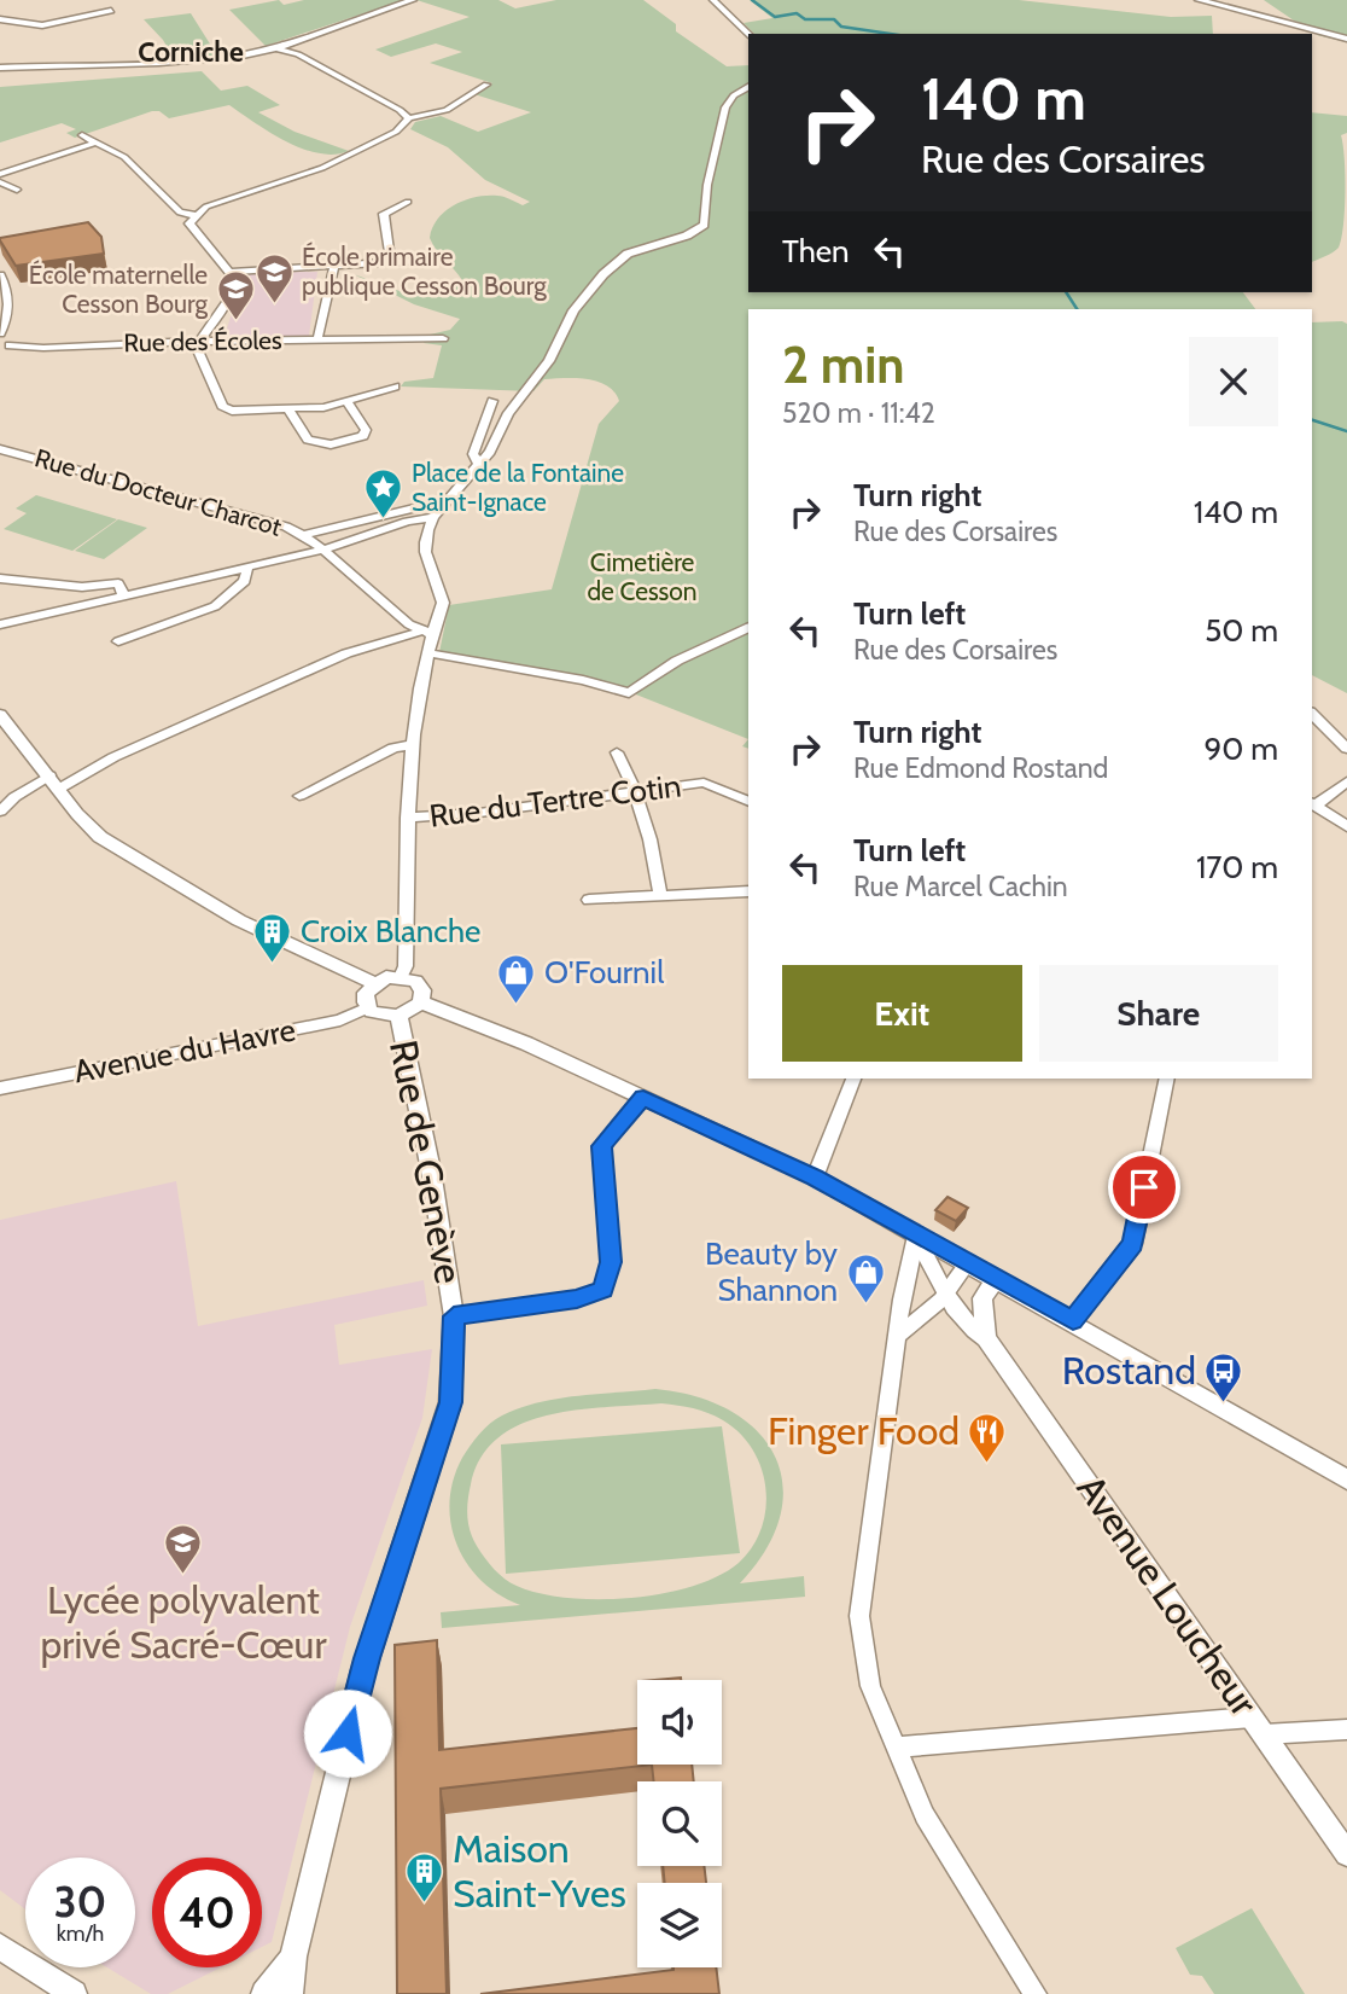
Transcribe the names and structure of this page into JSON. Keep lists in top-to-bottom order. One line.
{"streets":{"street":["Rue des Écoles","Rue du Docteur Charcot","Rue du Tertre Cotin","Avenue du Havre","Rue de Genève","Avenue Loucheur"]},"crossings":[["Avenue du Havre","Rue de Genève"]],"districts":["Corniche"],"parks":["Cimetière de Cesson"],"places":{"school or university":["École primaire publique Cesson Bourg","École maternelle Cesson Bourg","Lycée polyvalent privé Sacré-Cœur"],"place":["Place de la Fontaine Saint-Ignace"],"building":["Croix Blanche","Maison Saint-Yves"],"shop":["O'Fournil","Beauty by Shannon"],"bus stop":["Rostand"],"restaurant":["Finger Food"]},"page":{"turn":["140 m","Rue des Corsaires"],"then":"Then","heading":["2 min","520 m · 11:42"],"list":[{"name":"Turn right","note":"Rue des Corsaires","value":"140 m"},{"name":"Turn left","note":"Rue des Corsaires","value":"50 m"},{"name":"Turn right","note":"Rue Edmond Rostand","value":"90 m"},{"name":"Turn left","note":"Rue Marcel Cachin","value":"170 m"}],"buttons":["Exit","Share"],"speed":"30 km/h","limit":"40"}}
